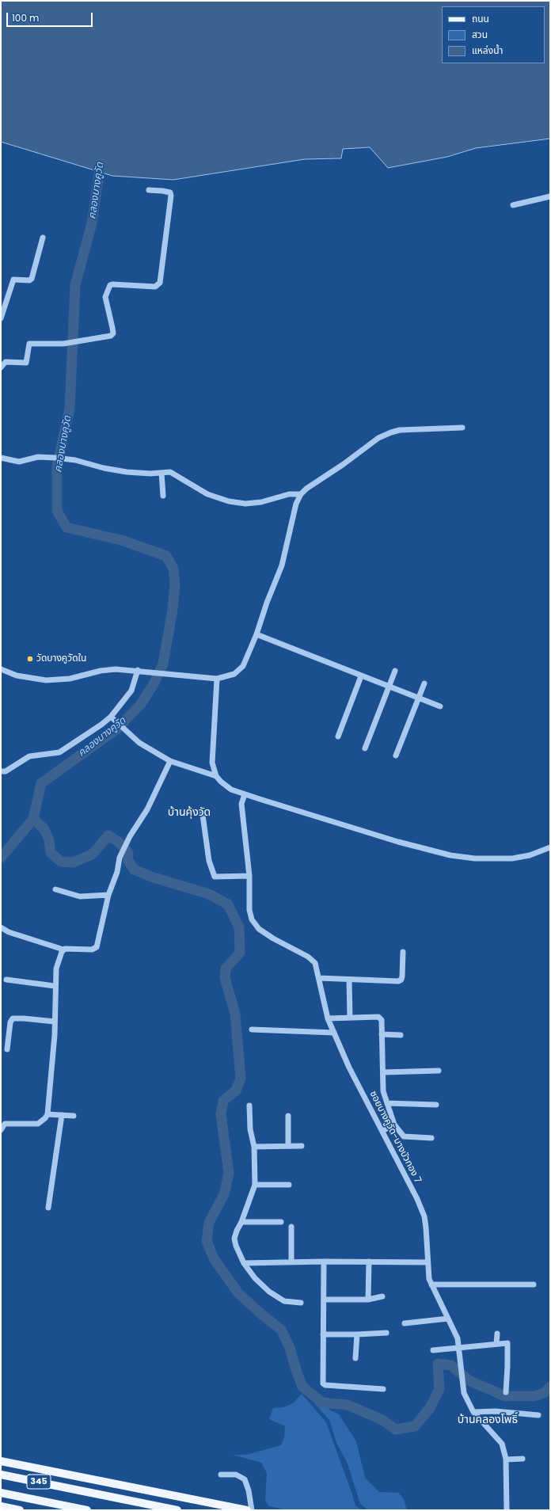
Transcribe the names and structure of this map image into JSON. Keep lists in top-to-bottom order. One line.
{"streets":{"main road":["345"],"street":["ซอยบางคูวัด-บางบัวทอง 7"]},"districts":["บ้านคุ้งวัด","บ้านคลองโพธิ์"],"water":["คลองบางคูวัด"],"places":["วัดบางคูวัดใน"],"legend":["ถนน","สวน","แหล่งน้ำ"],"scale_bar":"100 m"}
